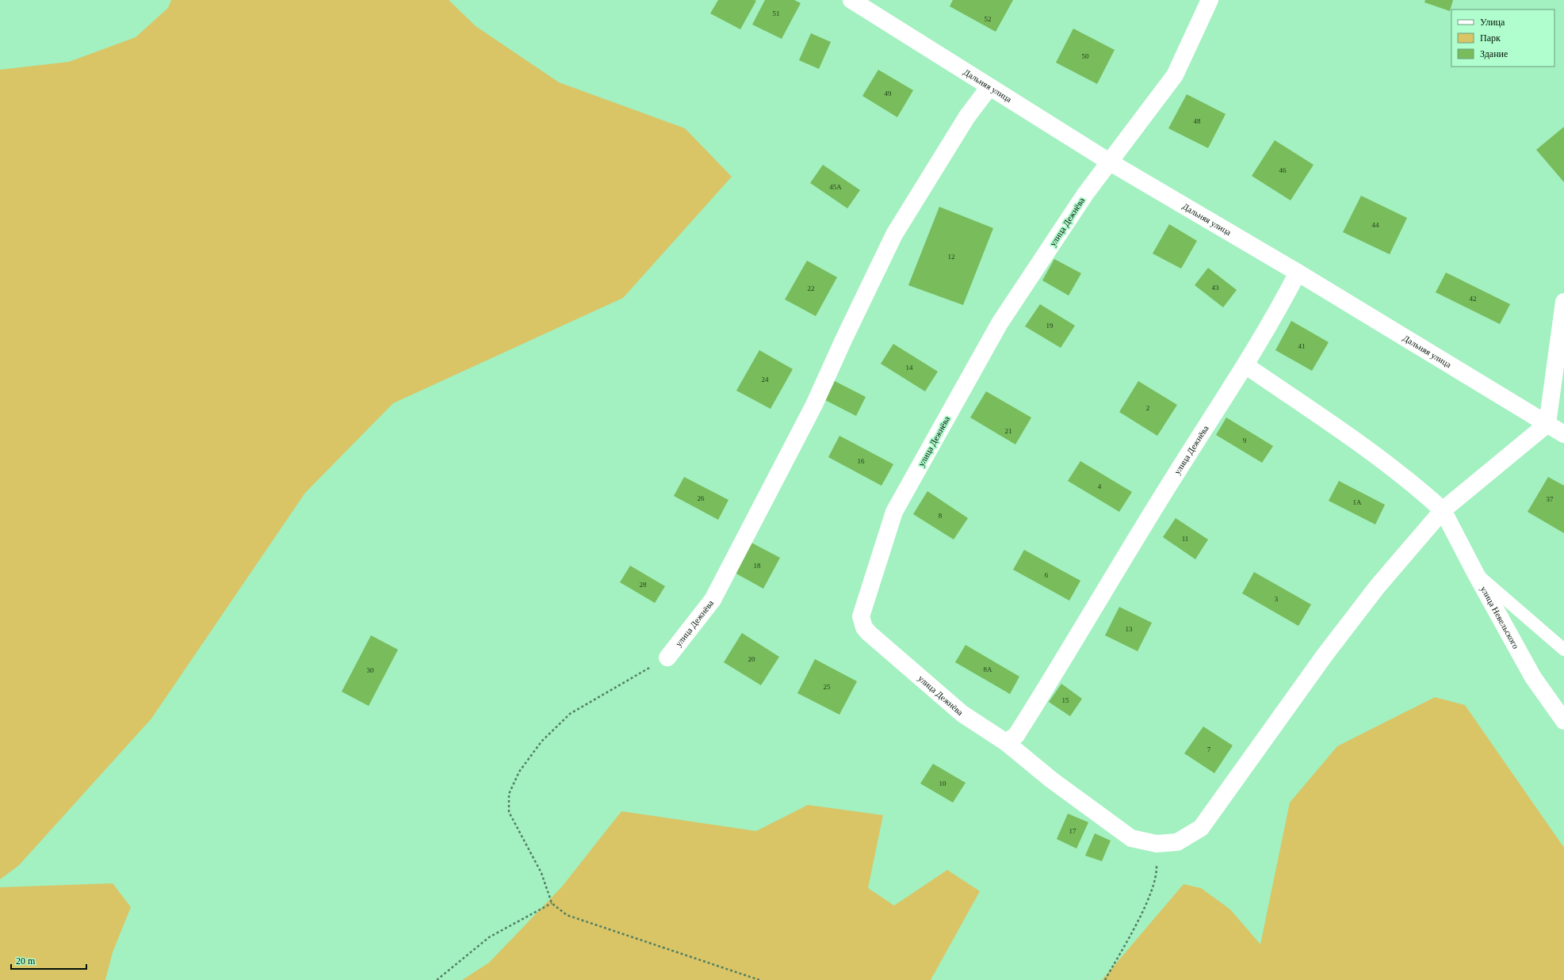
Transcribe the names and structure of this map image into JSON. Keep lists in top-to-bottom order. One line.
{"streets":{"street":["Дальняя улица","улица Дежнёва","улица Невельского"]},"crossings":[["Дальняя улица","улица Дежнёва"]],"house_numbers":["51","52","50","49","48","46","45А","44","12","43","22","42","19","41","14","24","2","21","9","16","4","26","37","1А","8","11","18","6","28","3","13","20","8А","30","25","15","7","10","17"],"legend":["Улица","Парк","Здание"],"scale_bar":"20 m"}
